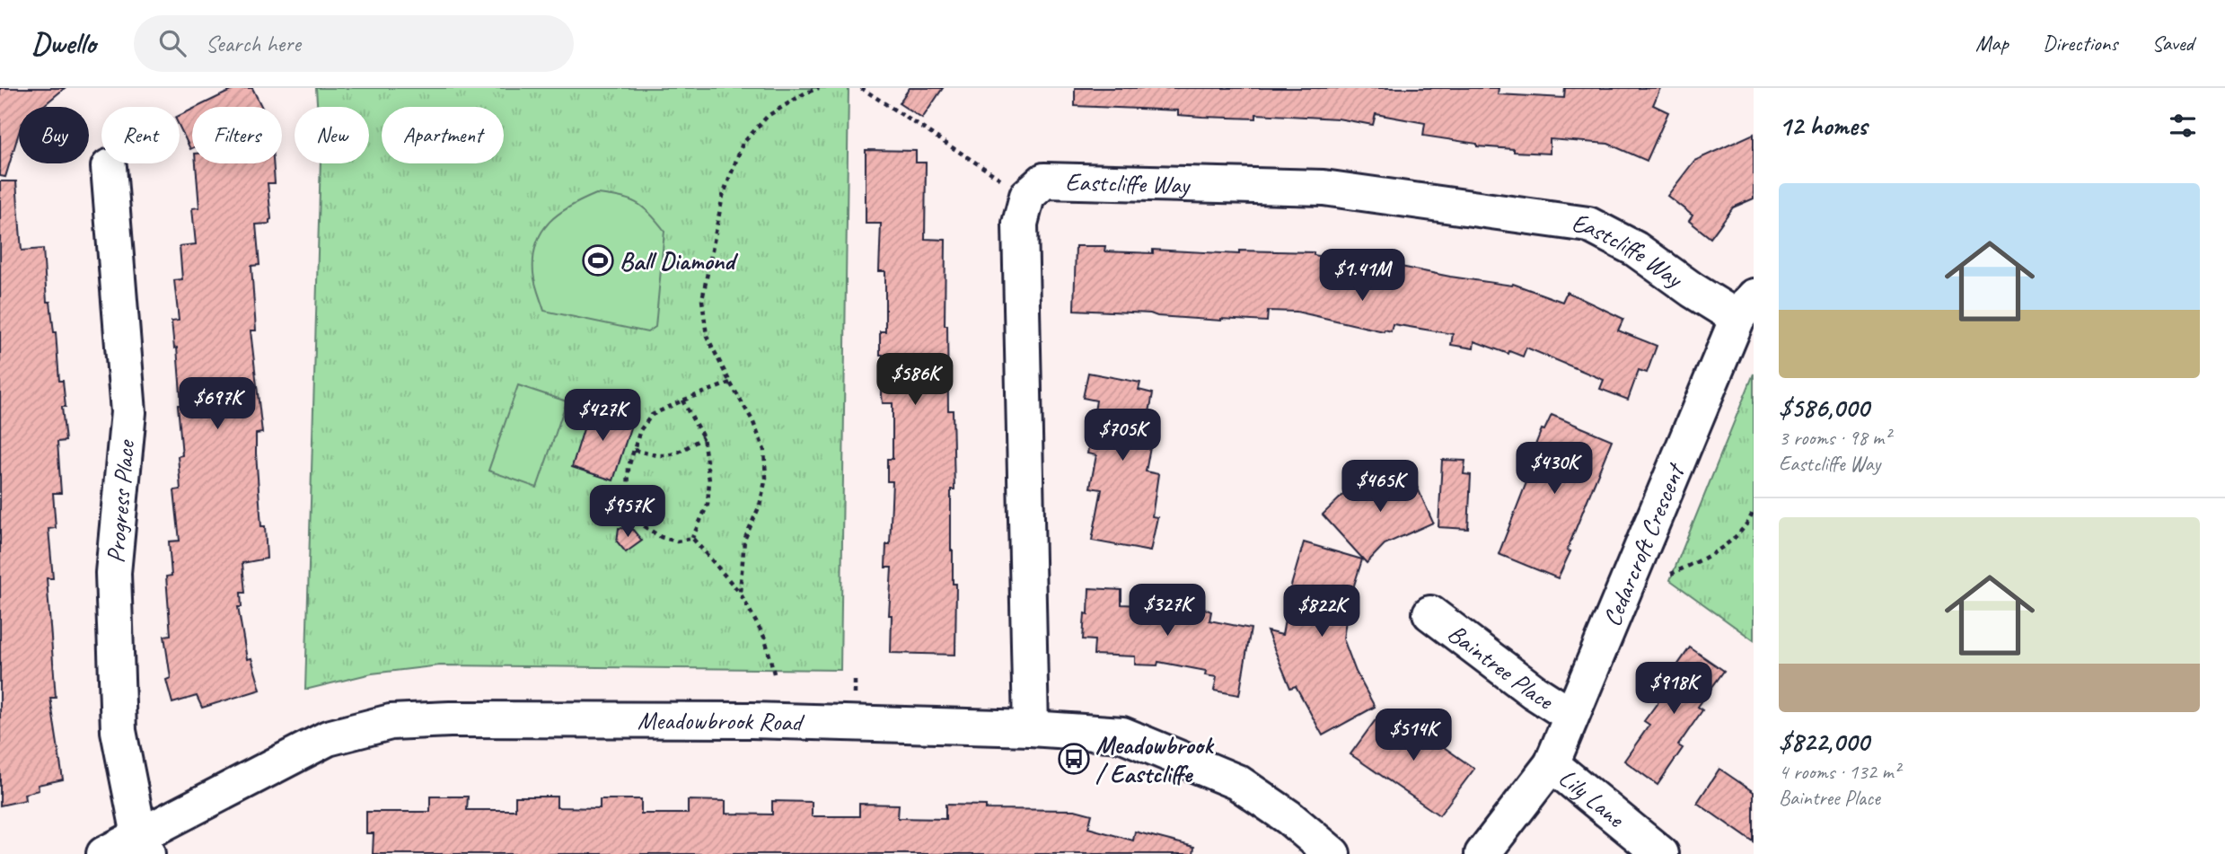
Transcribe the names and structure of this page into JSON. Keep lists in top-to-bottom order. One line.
{"streets":{"street":["Eastcliffe Way","Progress Place","Cedarcroft Crescent","Baintree Place","Meadowbrook Road","Lily Lane"]},"crossings":[["Eastcliffe Way","Cedarcroft Crescent"],["Progress Place","Meadowbrook Road"],["Cedarcroft Crescent","Baintree Place"],["Cedarcroft Crescent","Lily Lane"]],"places":{"sports":["Ball Diamond"],"bus stop":["Meadowbrook / Eastcliffe"]},"page":{"header":"Dwello","search":"Search here","nav":["Map","Directions","Saved"],"heading":"12 homes","chip":["Buy","Rent","Filters","New","Apartment"],"list":[{"name":"$586,000","note":"3 rooms · 98 m² · Eastcliffe Way"},{"name":"$822,000","note":"4 rooms · 132 m² · Baintree Place"}],"price":["$1.41M","$586K","$697K","$427K","$705K","$430K","$465K","$957K","$327K","$822K","$918K","$514K"]}}
